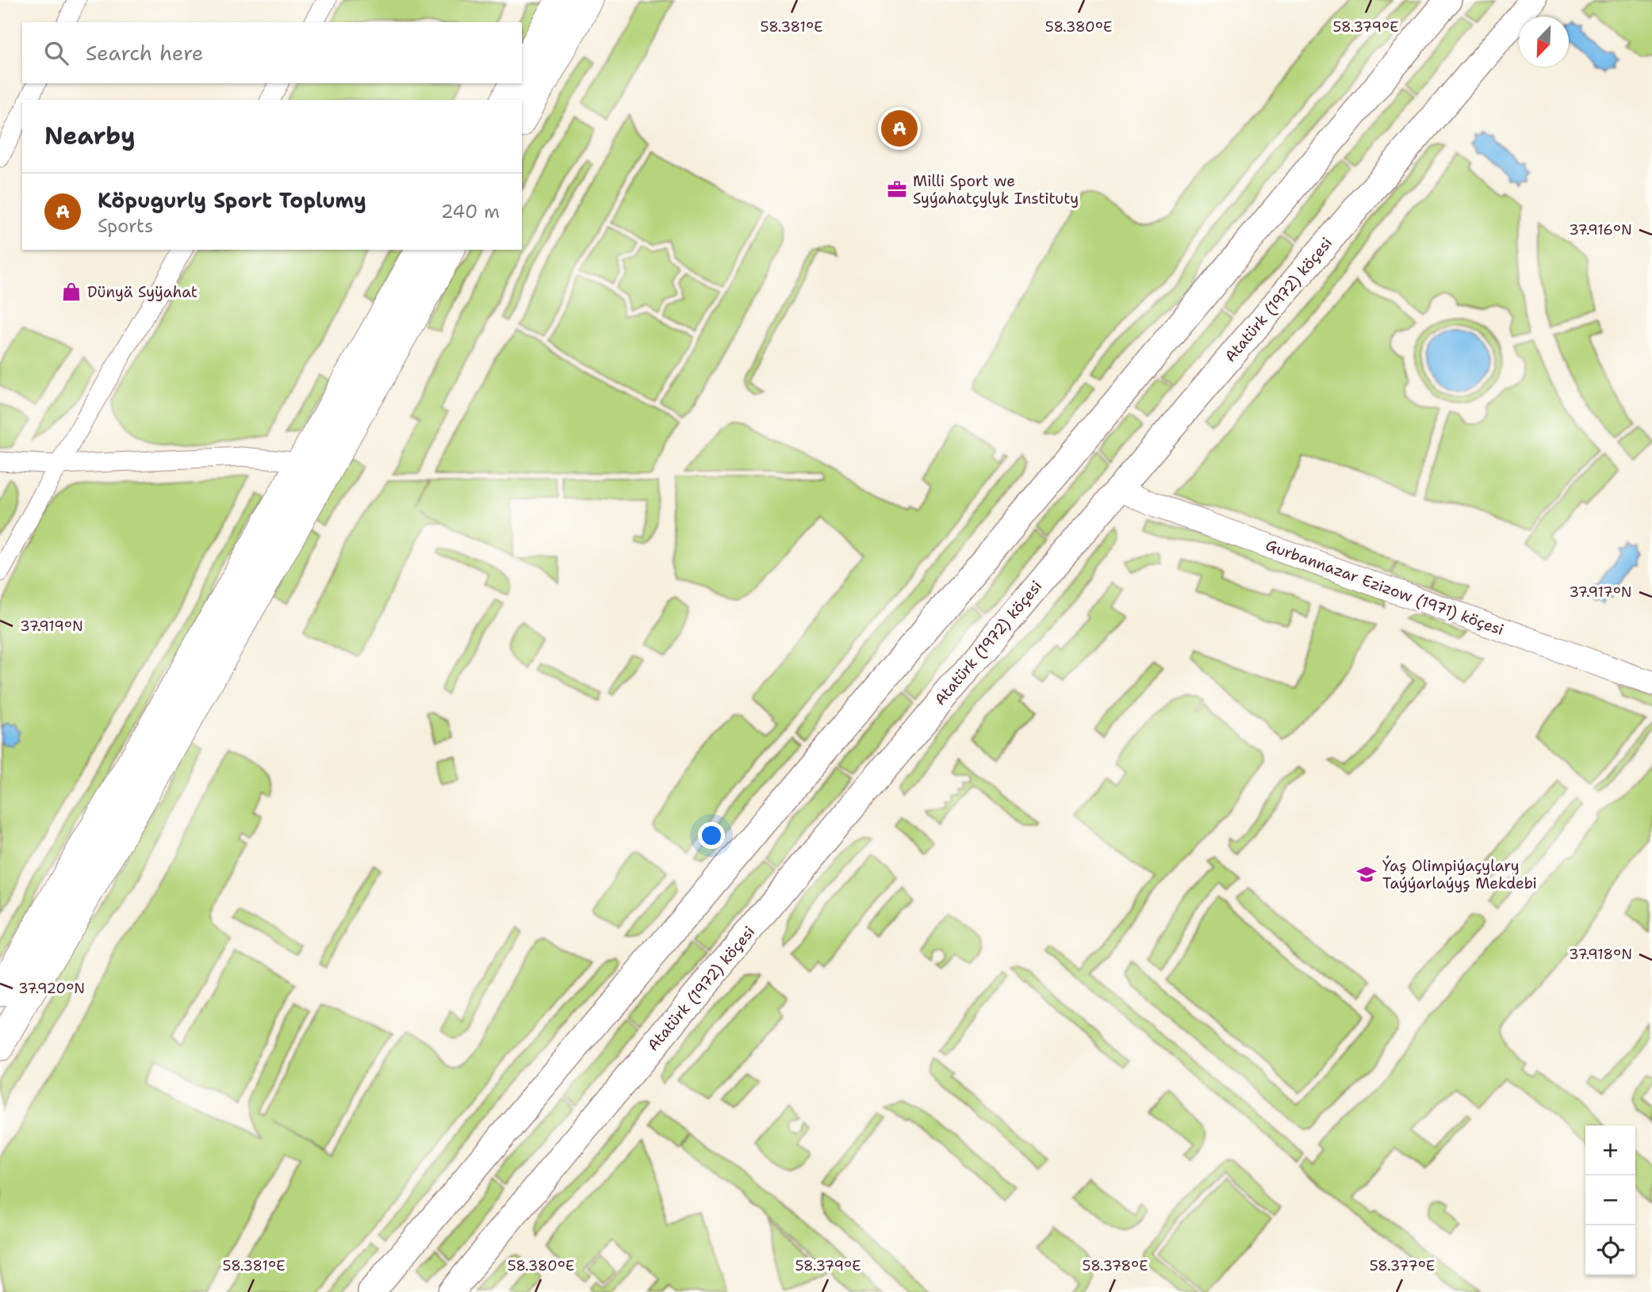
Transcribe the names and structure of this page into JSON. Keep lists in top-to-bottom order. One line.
{"streets":{"main road":["Atatürk (1972) köçesi"],"street":["Gurbannazar Ezizow (1971) köçesi"]},"crossings":[["Atatürk (1972) köçesi","Gurbannazar Ezizow (1971) köçesi"]],"places":{"office":["Milli Sport we Syýahatçylyk Instituty"],"shop":["Dünyä Syÿahat"],"school or university":["Ýaş Olimpiýaçylary Taýýarlaýyş Mekdebi"]},"north":"bottom left","page":{"search":"Search here","heading":"Nearby","pins":"A","list":[{"mark":"A","name":"Köpugurly Sport Toplumy","note":"Sports","value":"240 m"}],"map_buttons":["+","−"]},"coordinates":["58.381°E","58.380°E","58.379°E","37.916°N","37.917°N","37.919°N","37.918°N","37.920°N","58.378°E","58.377°E"]}
